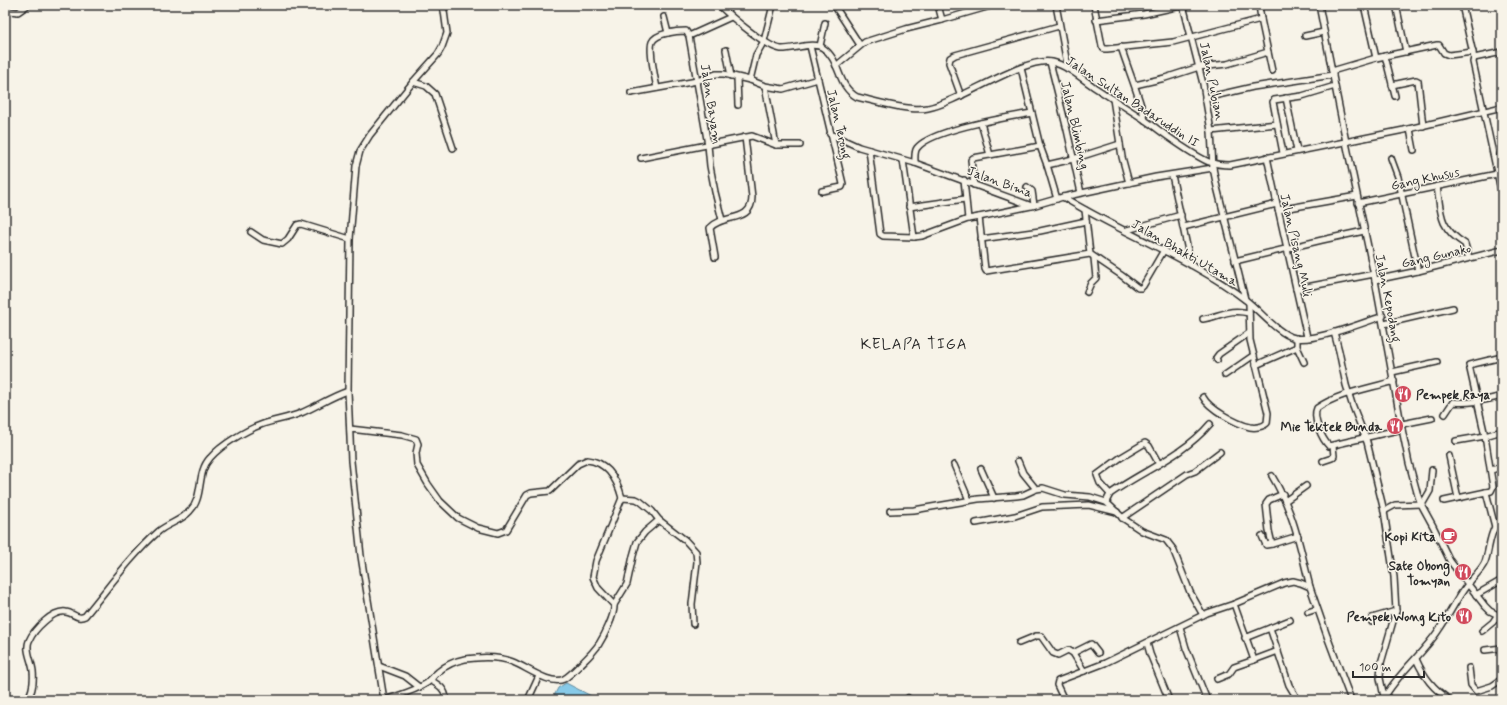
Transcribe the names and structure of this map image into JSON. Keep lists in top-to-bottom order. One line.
{"streets":{"street":["Jalan Pubian","Jalan Sultan Badaruddin II","Jalan Bayam","Jalan Terong","Jalan Blimbing","Gang Khusus","Jalan Bima","Jalan Pisang Muli","Jalan Bhakti Utama","Gang Gunako","Jalan Kepodang"]},"crossings":[["Jalan Pubian","Jalan Sultan Badaruddin II"],["Jalan Pubian","Jalan Bima"],["Jalan Pubian","Jalan Bhakti Utama"],["Jalan Sultan Badaruddin II","Jalan Blimbing"],["Jalan Sultan Badaruddin II","Jalan Bima"],["Jalan Sultan Badaruddin II","Jalan Pisang Muli"],["Jalan Sultan Badaruddin II","Jalan Kepodang"],["Jalan Terong","Jalan Bima"],["Jalan Blimbing","Jalan Bima"],["Gang Khusus","Jalan Kepodang"],["Jalan Bima","Jalan Bhakti Utama"],["Jalan Pisang Muli","Gang Gunako"],["Gang Gunako","Jalan Kepodang"]],"districts":["KELAPA TIGA"],"places":{"restaurant":["Pempek Raya","Mie Tektek Bunda","Sate Obong Tomyan","Pempek Wong Kito"],"cafe":["Kopi Kita"]},"scale_bar":"100 m"}
